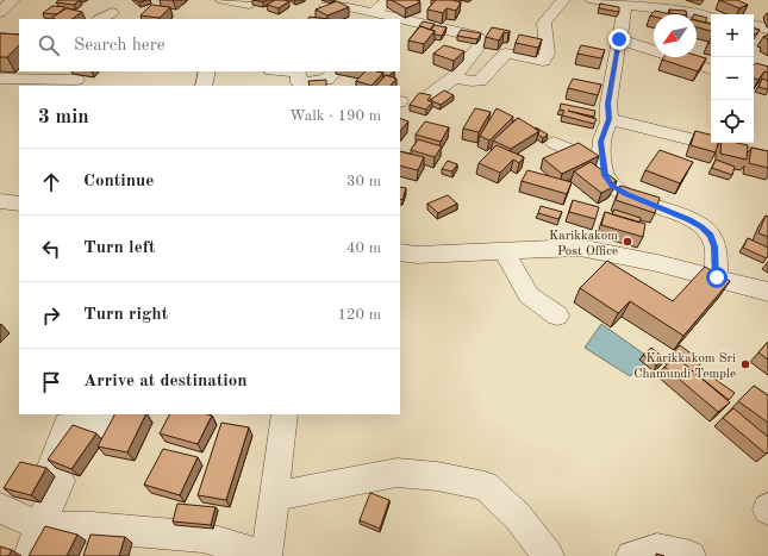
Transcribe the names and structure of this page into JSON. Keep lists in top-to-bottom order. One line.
{"places":["Karikkakom Post Office","Karikkakom Sri Chamundi Temple"],"north":"bottom left","page":{"map_buttons":["+","−"],"search":"Search here","heading":["3 min","Walk · 190 m"],"list":[["Continue","30 m"],["Turn left","40 m"],["Turn right","120 m"],"Arrive at destination"]}}
